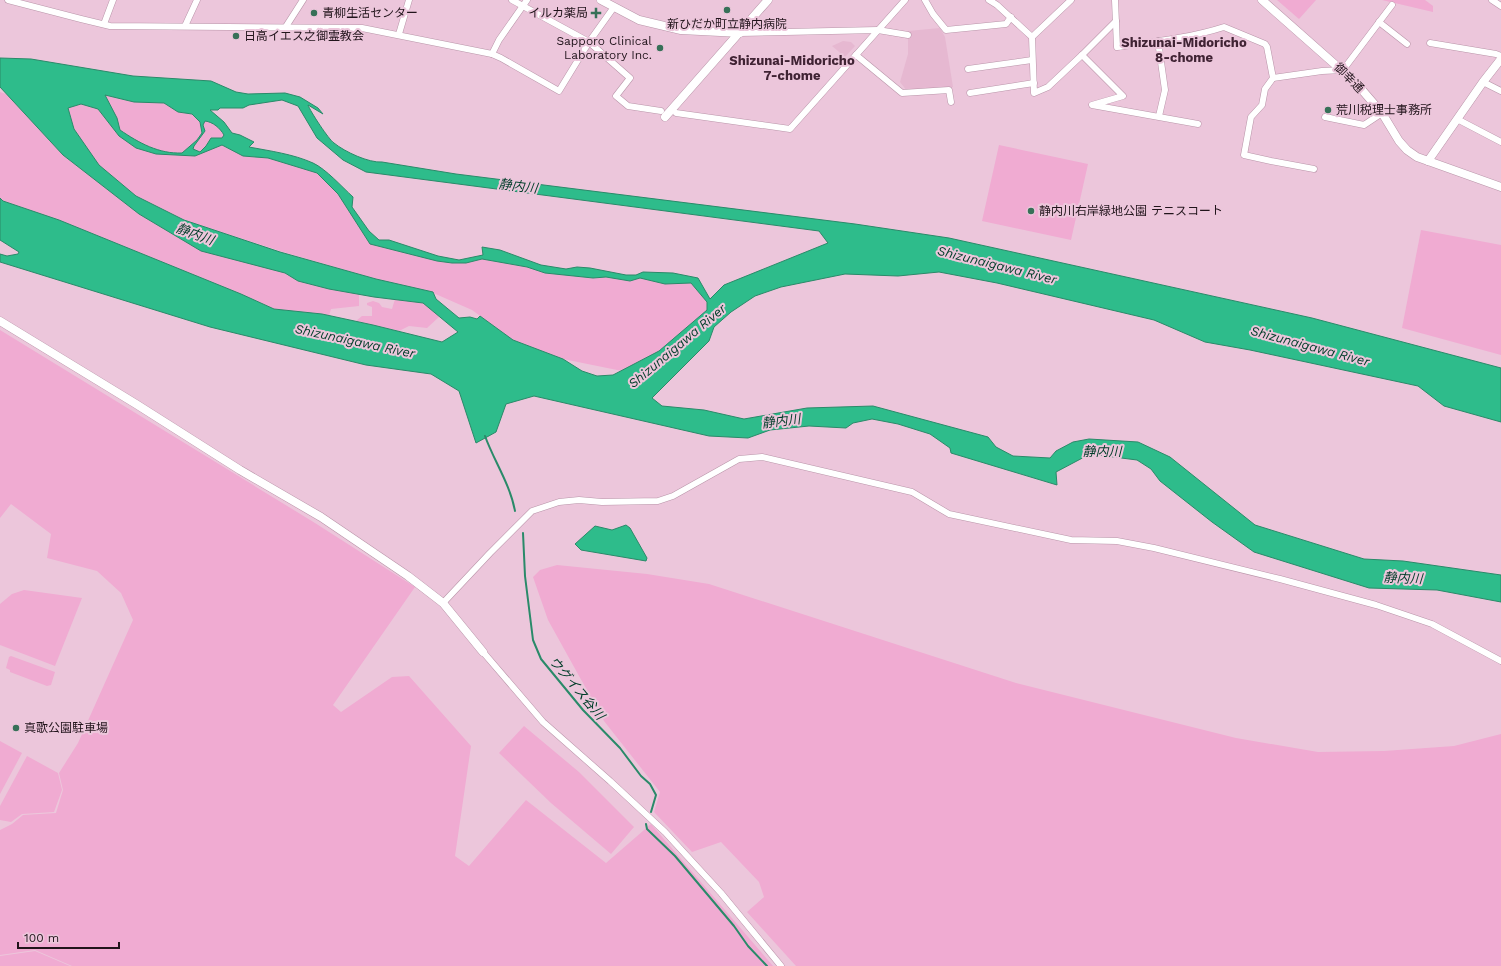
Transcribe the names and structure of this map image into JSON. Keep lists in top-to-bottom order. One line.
{"streets":{"street":["御幸通"]},"districts":["Shizunai-Midoricho 8-chome","Shizunai-Midoricho 7-chome"],"water":["静内川","Shizunaigawa River","ウグイス谷川"],"places":{"other":["新ひだか町立静内病院","青柳生活センター","日高イエス之御霊教会","Sapporo Clinical Laboratory Inc.","荒川税理士事務所","静内川右岸緑地公園 テニスコート","真歌公園駐車場"],"health":["イルカ薬局"]},"scale_bar":"100 m"}
